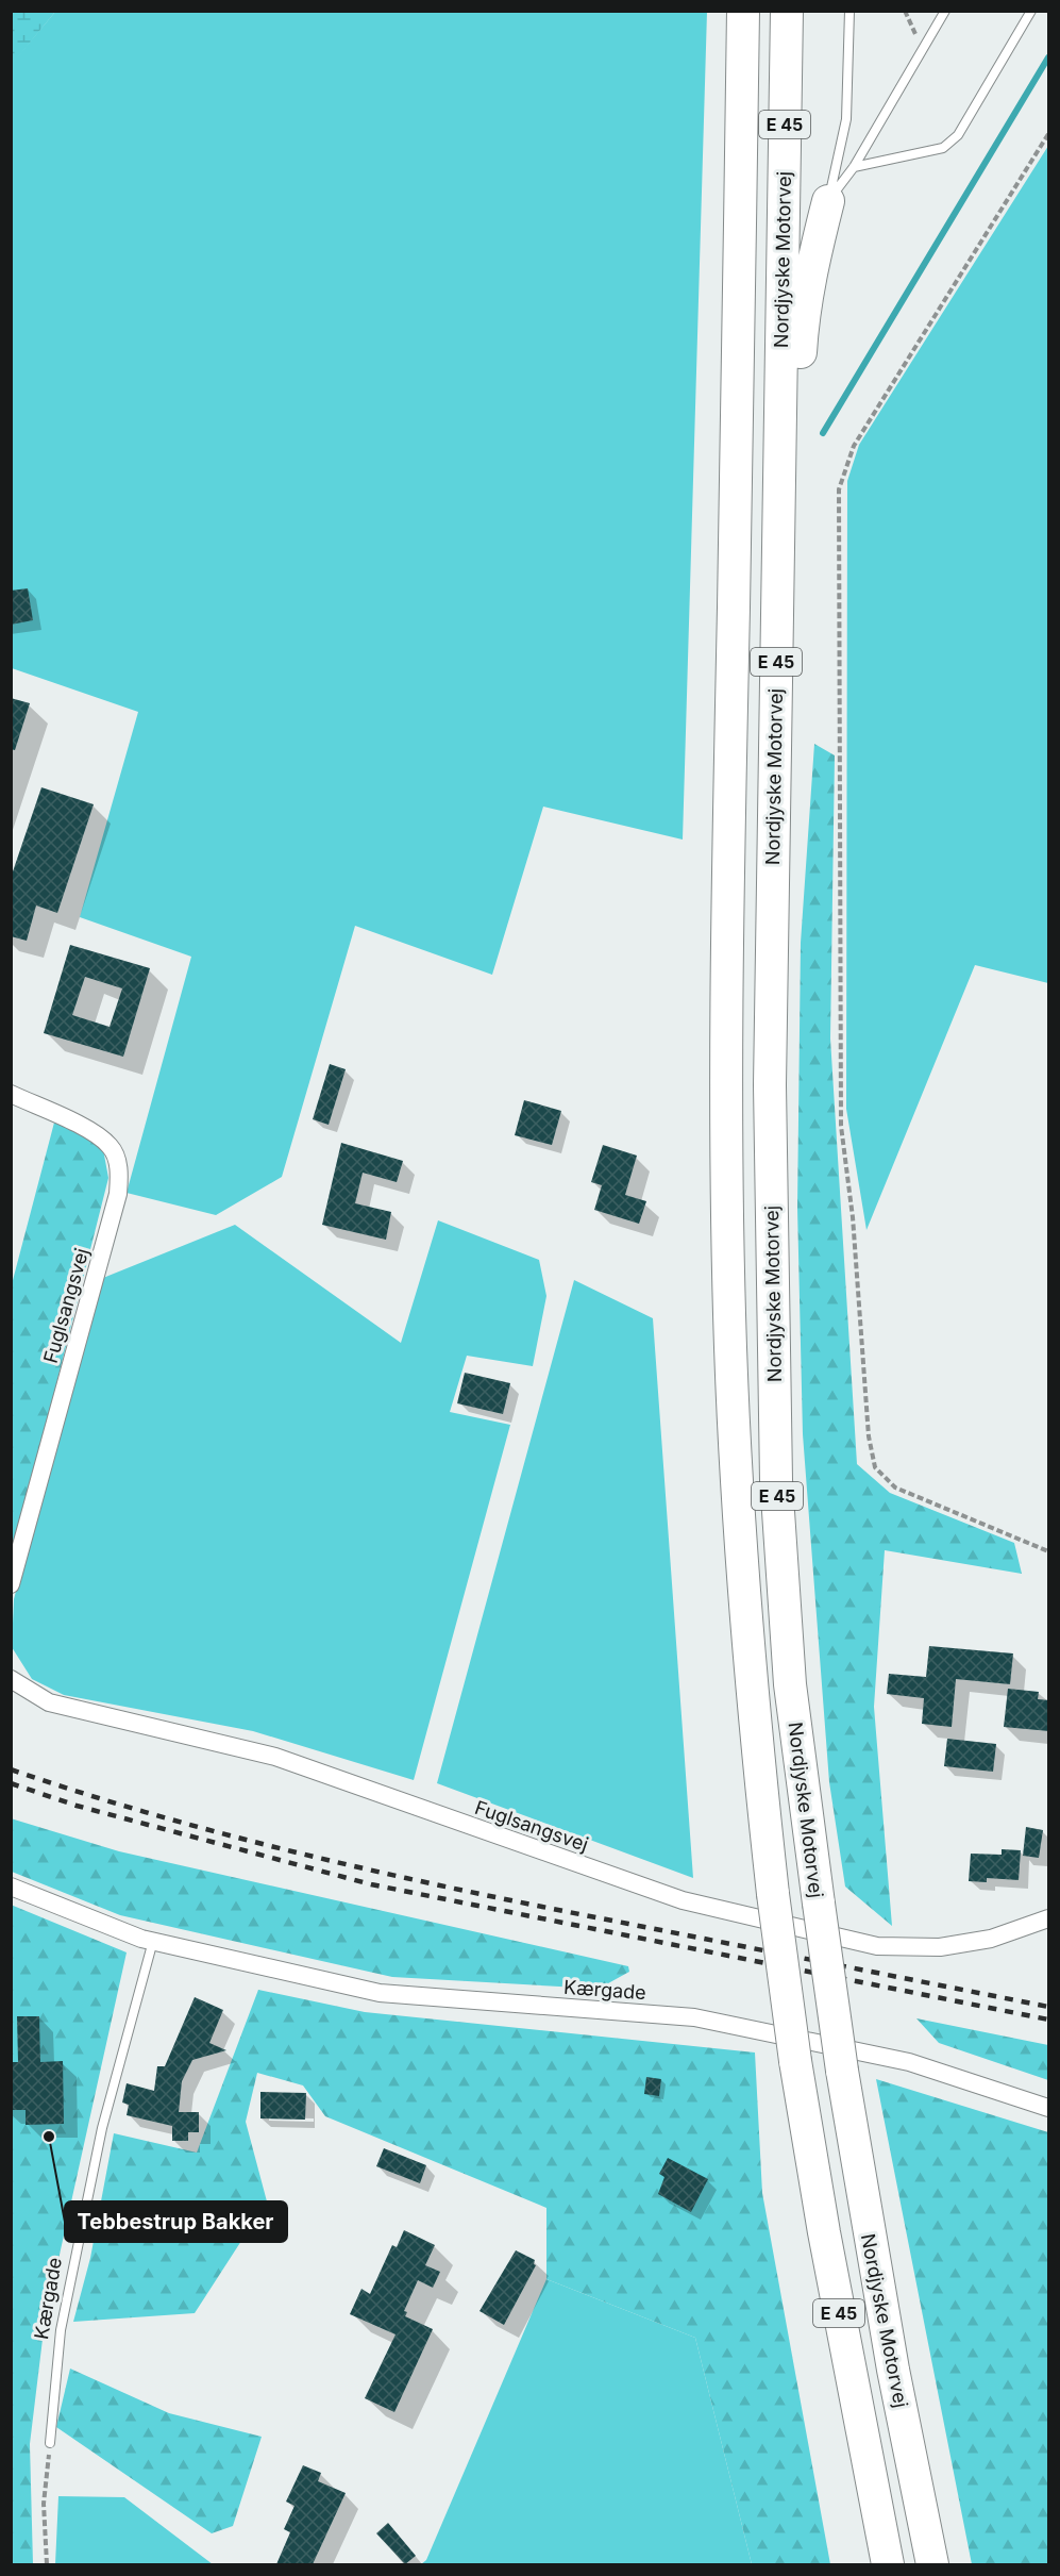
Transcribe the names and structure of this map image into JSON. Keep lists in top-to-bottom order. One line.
{"streets":{"highway":["E 45","Nordjyske Motorvej"],"street":["Fuglsangsvej","Kærgade"]},"places":["Tebbestrup Bakker"]}
